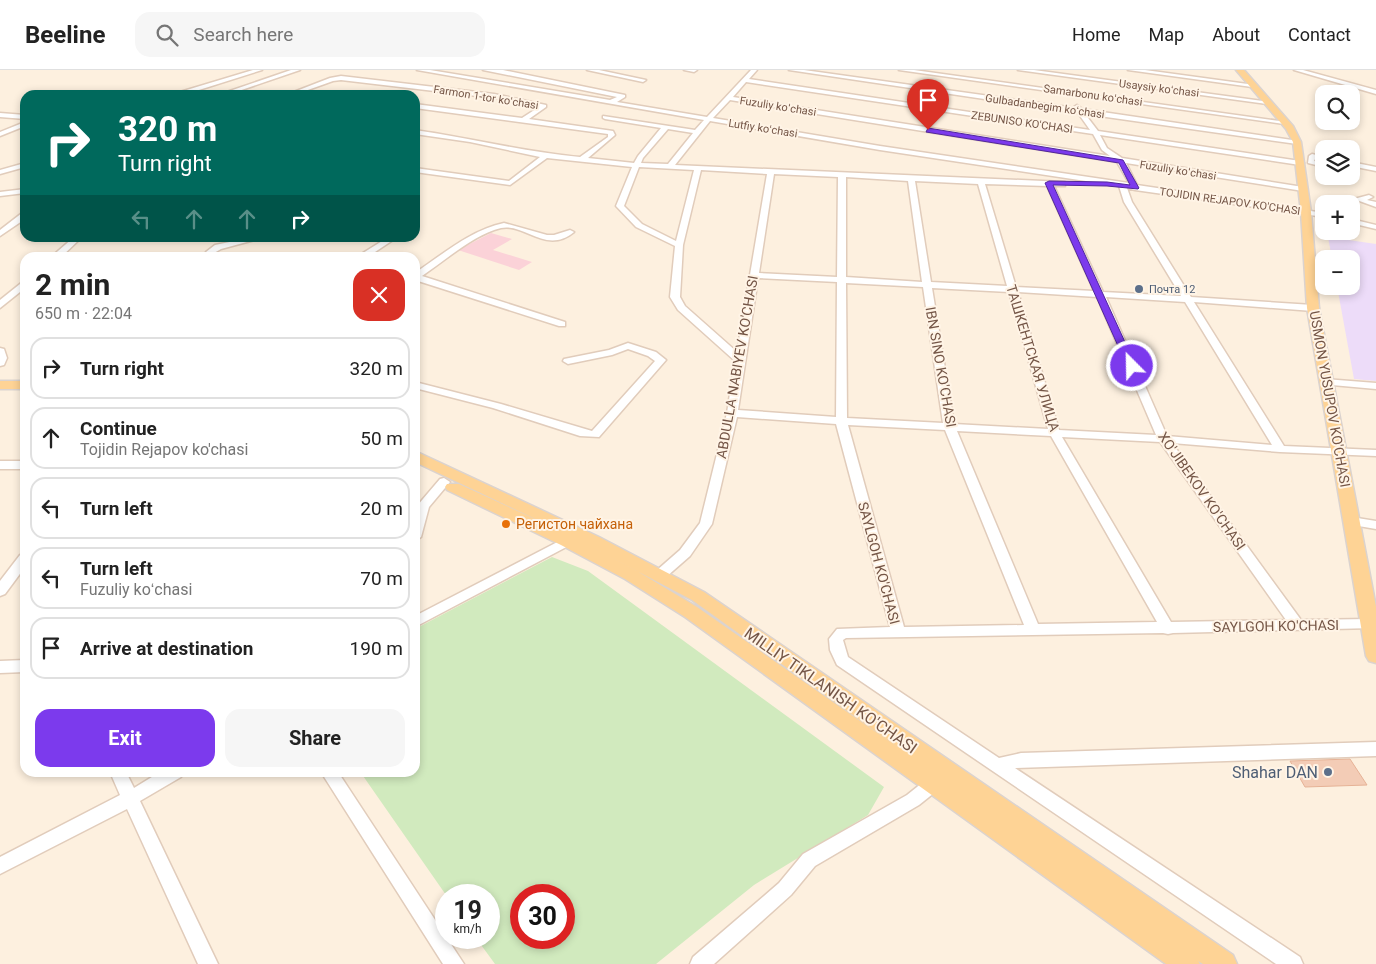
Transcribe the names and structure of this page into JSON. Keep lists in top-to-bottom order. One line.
{"streets":{"main road":["USMON YUSUPOV KO'CHASI","MILLIY TIKLANISH KO'CHASI"],"street":["Usaysiy koʻchasi","Samarbonu koʻchasi","Farmon 1-tor koʻchasi","Fuzuliy koʻchasi","Gulbadanbegim koʻchasi","ZEBUNISO KO'CHASI","Lutfiy koʻchasi","TOJIDIN REJAPOV KO'CHASI","ТАШКЕНТСКАЯ УЛИЦА","ABDULLA NABIYEV KO'CHASI","IBN SINO KO'CHASI","XO'JIBEKOV KO'CHASI","SAYLGOH KO'CHASI"]},"crossings":[["Usaysiy koʻchasi","USMON YUSUPOV KO'CHASI"],["Samarbonu koʻchasi","USMON YUSUPOV KO'CHASI"],["Fuzuliy koʻchasi","USMON YUSUPOV KO'CHASI"],["Gulbadanbegim koʻchasi","USMON YUSUPOV KO'CHASI"],["ZEBUNISO KO'CHASI","USMON YUSUPOV KO'CHASI"],["Lutfiy koʻchasi","TOJIDIN REJAPOV KO'CHASI"],["TOJIDIN REJAPOV KO'CHASI","USMON YUSUPOV KO'CHASI"],["ТАШКЕНТСКАЯ УЛИЦА","SAYLGOH KO'CHASI"],["ABDULLA NABIYEV KO'CHASI","MILLIY TIKLANISH KO'CHASI"],["IBN SINO KO'CHASI","SAYLGOH KO'CHASI"],["USMON YUSUPOV KO'CHASI","SAYLGOH KO'CHASI"],["XO'JIBEKOV KO'CHASI","SAYLGOH KO'CHASI"]],"places":["Почта 12","Регистон чайхана","Shahar DAN"],"page":{"header":"Beeline","search":"Search here","nav":["Home","Map","About","Contact"],"map_buttons":["+","−"],"turn":["320 m","Turn right"],"heading":["2 min","650 m · 22:04"],"list":[{"name":"Turn right","value":"320 m"},{"name":"Continue","note":"Tojidin Rejapov ko'chasi","value":"50 m"},{"name":"Turn left","value":"20 m"},{"name":"Turn left","note":"Fuzuliy koʻchasi","value":"70 m"},{"name":"Arrive at destination","value":"190 m"}],"buttons":["Exit","Share"],"speed":"19 km/h","limit":"30"}}
